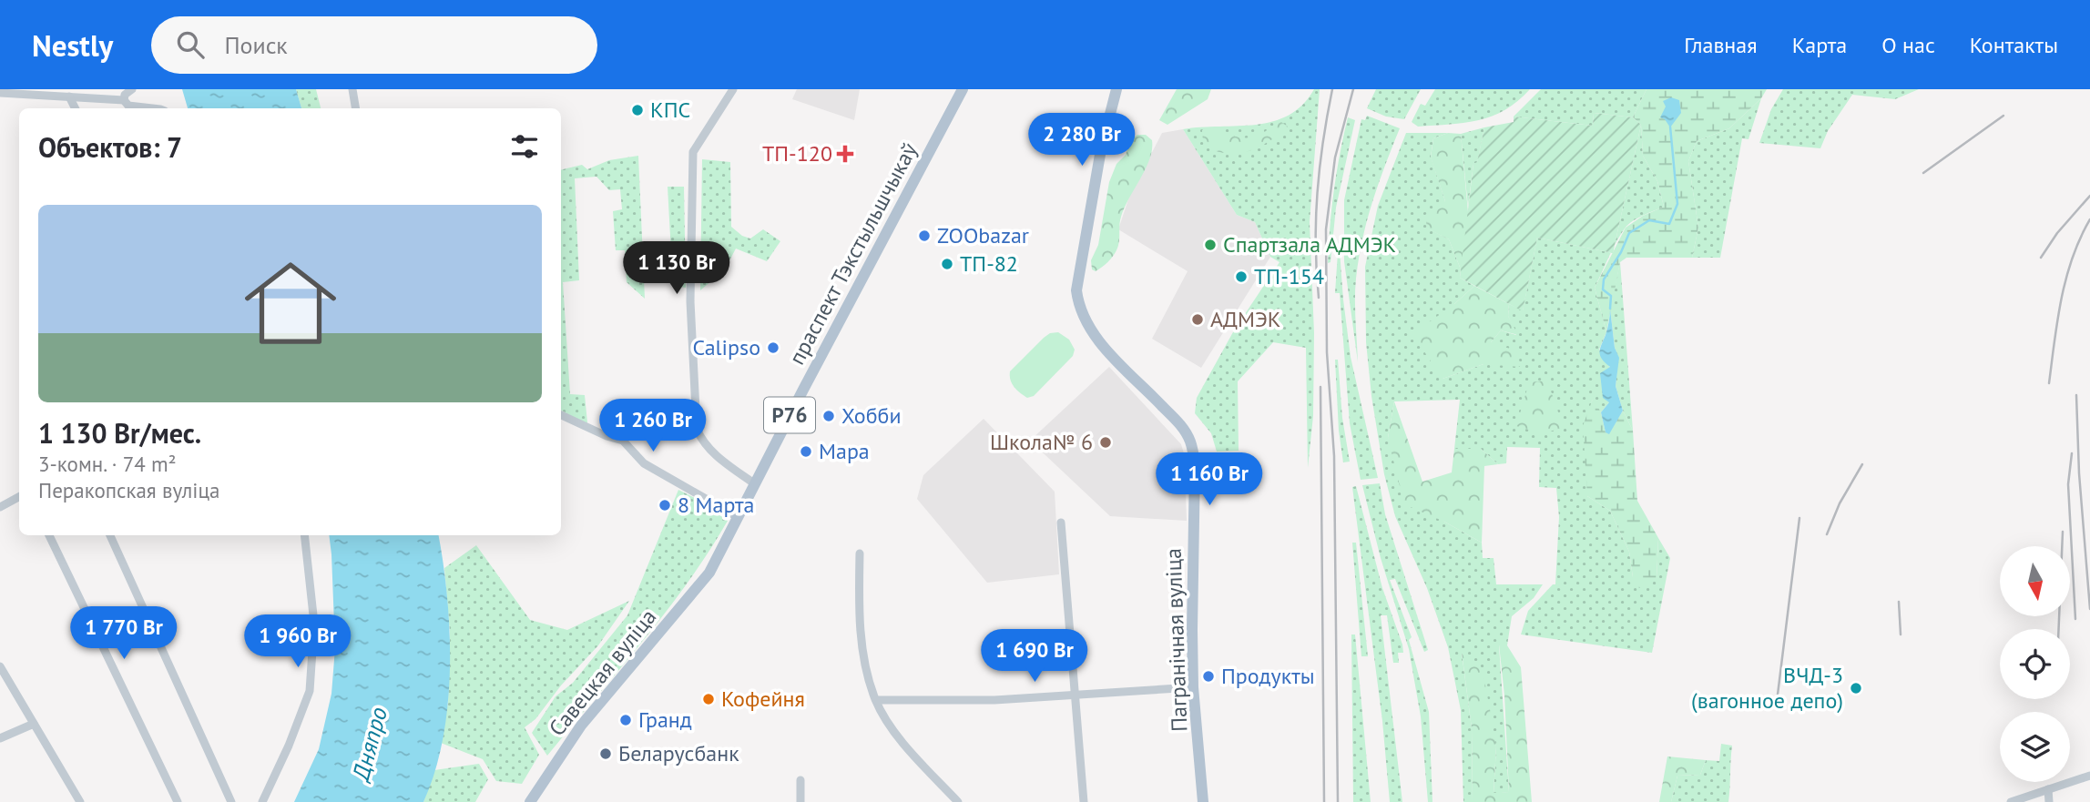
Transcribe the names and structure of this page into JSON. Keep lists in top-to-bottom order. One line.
{"streets":{"main road":["праспект Тэкстыльшчыкаў","Р76","Пагранічная вуліца","Савецкая вуліца"]},"crossings":[["праспект Тэкстыльшчыкаў","Савецкая вуліца"]],"water":["Дняпро"],"places":{"other":["КПС","ZOObazar","Спартзала АДМЭК","ТП-82","ТП-154","АДМЭК","Calipso","Хобби","Школа№ 6","Мара","8 Марта","Продукты","ВЧД-3 (вагонное депо)","Кофейня","Гранд","Беларусбанк"],"health":["ТП-120"]},"north":"bottom","page":{"header":"Nestly","search":"Поиск","nav":["Главная","Карта","О нас","Контакты"],"heading":"Объектов: 7","price":["2 280 Br","1 130 Br","1 260 Br","1 160 Br","1 770 Br","1 960 Br","1 690 Br"],"list":[{"name":"1 130 Br/мес.","note":"3-комн. · 74 m² · Перакопская вуліца"}]}}
